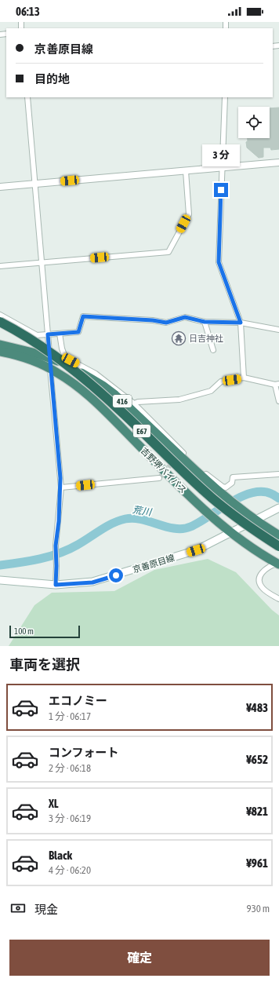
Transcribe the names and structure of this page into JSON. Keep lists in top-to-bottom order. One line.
{"streets":{"highway":["416","E67","吉野堺バイパス"],"main road":["京善原目線"]},"crossings":[["416","京善原目線"],["吉野堺バイパス","京善原目線"]],"water":["荒川"],"places":{"temple":["日吉神社"]},"scale_bar":"100 m","page":{"status":"06:13","banner":["京善原目線","目的地"],"bubble":"3 分","scale":"100 m","heading":"車両を選択","list":[{"name":"エコノミー","note":"1 分 · 06:17","value":"¥483"},{"name":"コンフォート","note":"2 分 · 06:18","value":"¥652"},{"name":"XL","note":"3 分 · 06:19","value":"¥821"},{"name":"Black","note":"4 分 · 06:20","value":"¥961"}],"pay":["現金","930 m"],"buttons":"確定"}}
